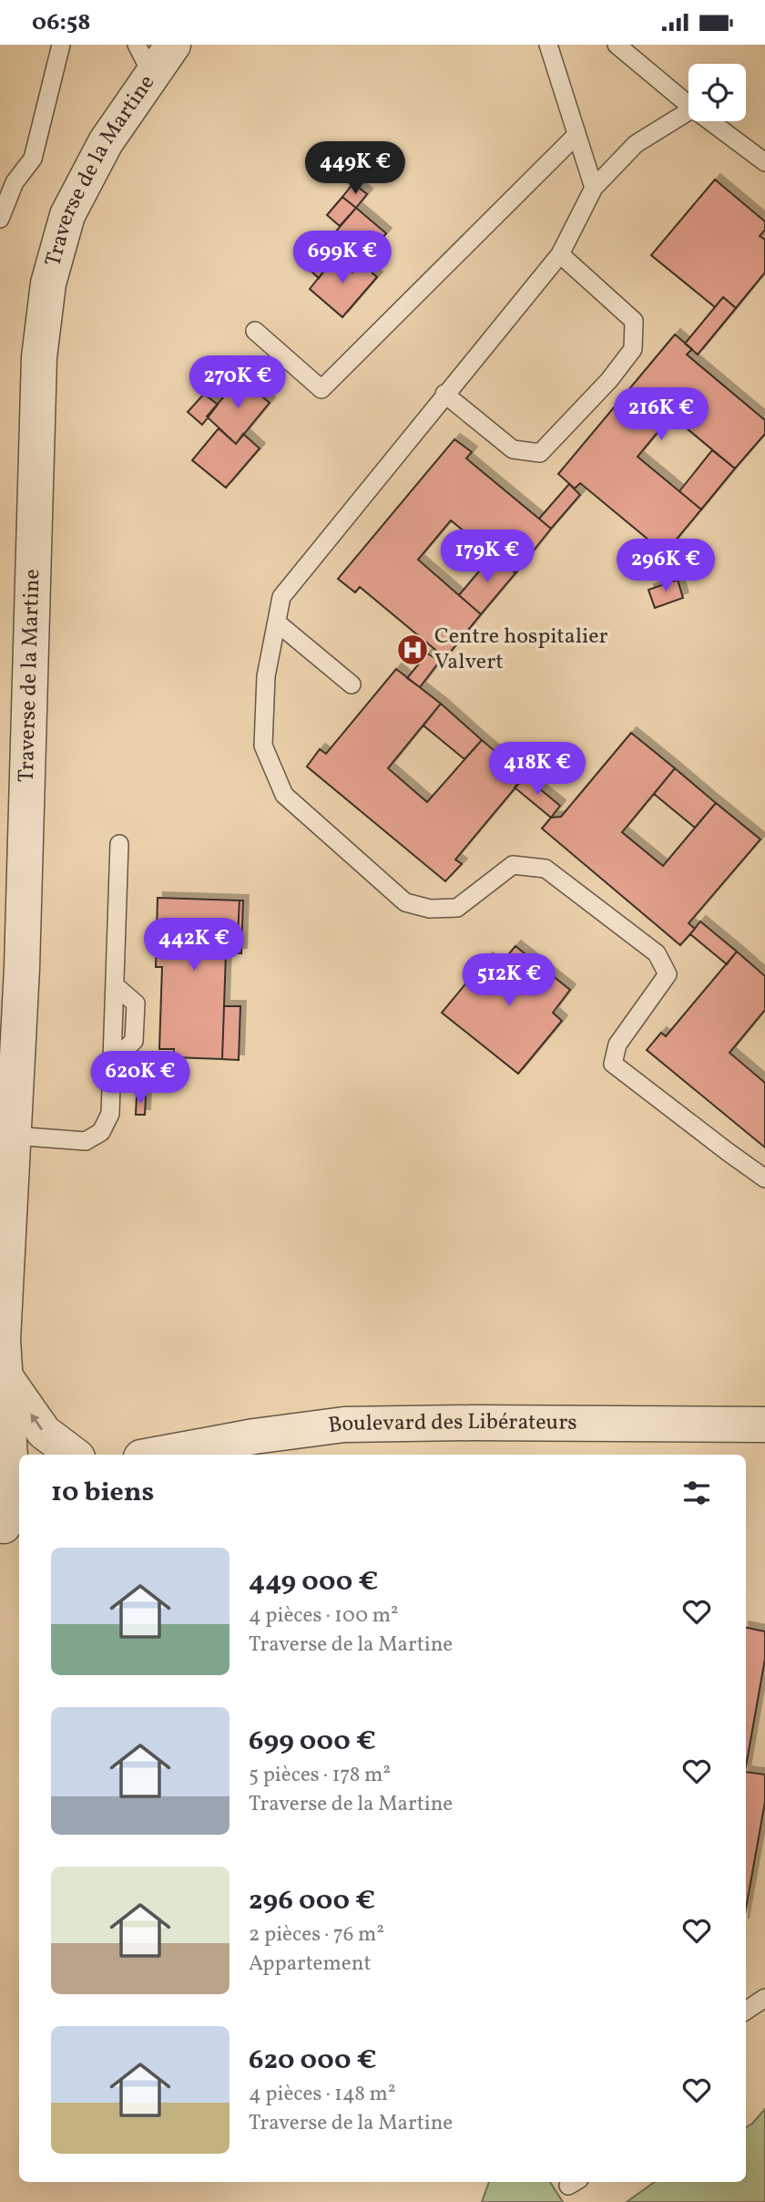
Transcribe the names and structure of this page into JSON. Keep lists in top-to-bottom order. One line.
{"streets":{"street":["Traverse de la Martine","Boulevard des Libérateurs"]},"places":{"hospital":["Centre hospitalier Valvert"]},"page":{"status":"06:58","price":["449K €","699K €","270K €","216K €","179K €","296K €","418K €","442K €","512K €","620K €"],"heading":"10 biens","list":[{"name":"449 000 €","note":"4 pièces · 100 m² · Traverse de la Martine"},{"name":"699 000 €","note":"5 pièces · 178 m² · Traverse de la Martine"},{"name":"296 000 €","note":"2 pièces · 76 m² · Appartement"},{"name":"620 000 €","note":"4 pièces · 148 m² · Traverse de la Martine"}]}}
